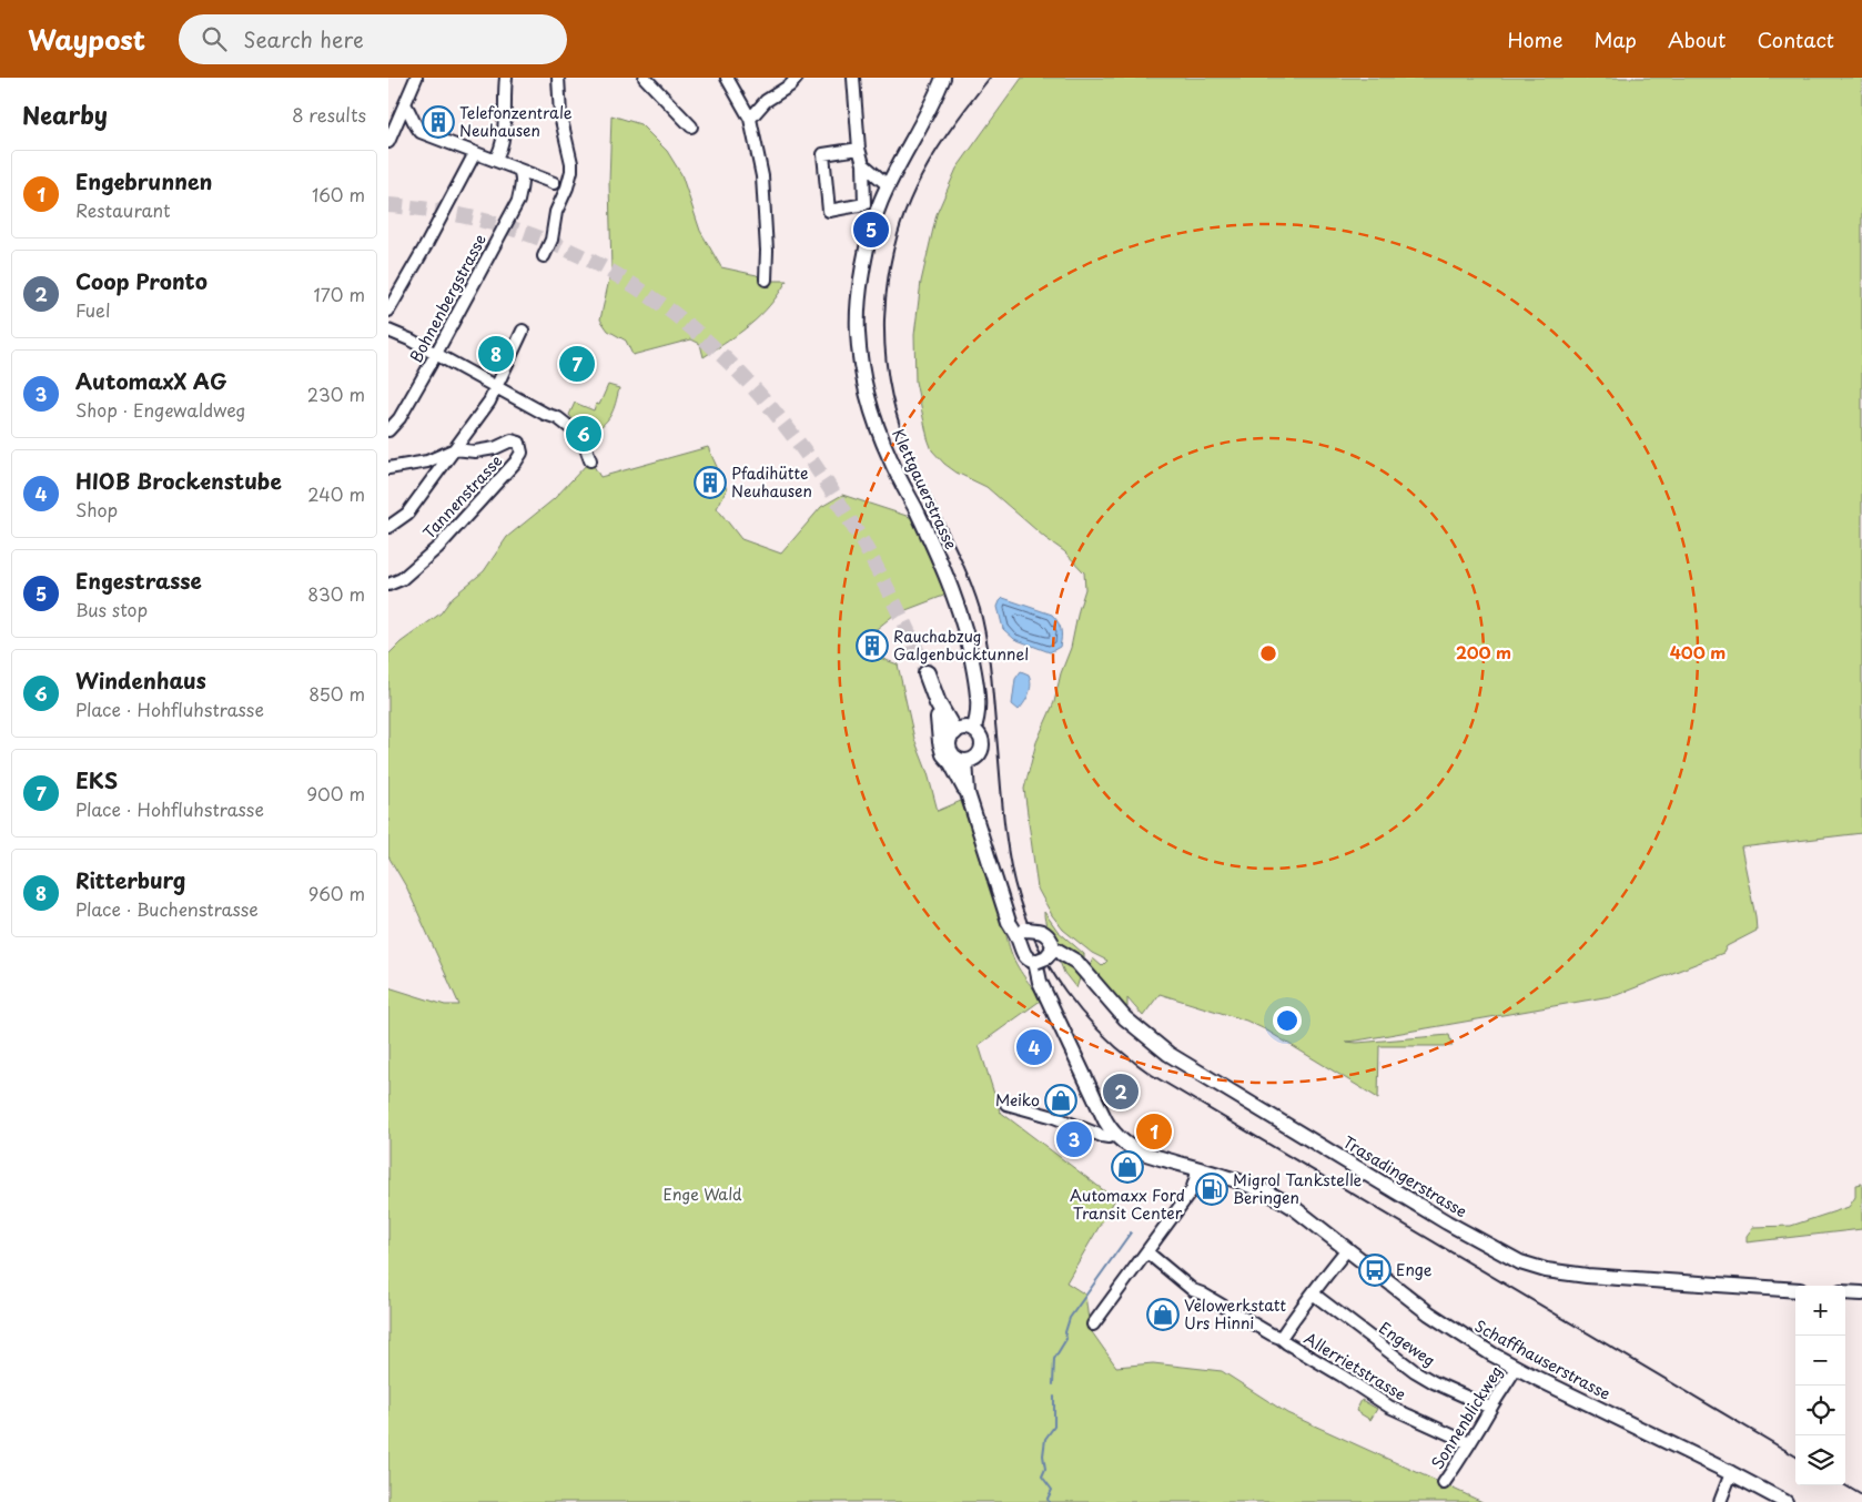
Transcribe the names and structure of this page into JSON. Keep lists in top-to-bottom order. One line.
{"streets":{"main road":["Klettgauerstrasse","Trasadingerstrasse","Schaffhauserstrasse"],"street":["Bohnenbergstrasse","Tannenstrasse","Engeweg","Allerrietstrasse","Sonnenblickweg"]},"crossings":[["Trasadingerstrasse","Schaffhauserstrasse"],["Engeweg","Sonnenblickweg"],["Schaffhauserstrasse","Sonnenblickweg"],["Allerrietstrasse","Sonnenblickweg"]],"parks":["Enge Wald"],"places":{"building":["Telefonzentrale Neuhausen","Pfadihütte Neuhausen","Rauchabzug Galgenbucktunnel"],"shop":["Meiko","Automaxx Ford Transit Center","Velowerkstatt Urs Hinni"],"fuel station":["Migrol Tankstelle Beringen"],"bus stop":["Enge"]},"page":{"header":"Waypost","search":"Search here","nav":["Home","Map","About","Contact"],"heading":["Nearby","8 results"],"list":[{"mark":"1","name":"Engebrunnen","note":"Restaurant","value":"160 m"},{"mark":"2","name":"Coop Pronto","note":"Fuel","value":"170 m"},{"mark":"3","name":"AutomaxX AG","note":"Shop · Engewaldweg","value":"230 m"},{"mark":"4","name":"HIOB Brockenstube","note":"Shop","value":"240 m"},{"mark":"5","name":"Engestrasse","note":"Bus stop","value":"830 m"},{"mark":"6","name":"Windenhaus","note":"Place · Hohfluhstrasse","value":"850 m"},{"mark":"7","name":"EKS","note":"Place · Hohfluhstrasse","value":"900 m"},{"mark":"8","name":"Ritterburg","note":"Place · Buchenstrasse","value":"960 m"}],"pins":["5","8","7","6","4","2","1","3"],"map_buttons":["+","−"]},"rings":["200 m","400 m"]}
